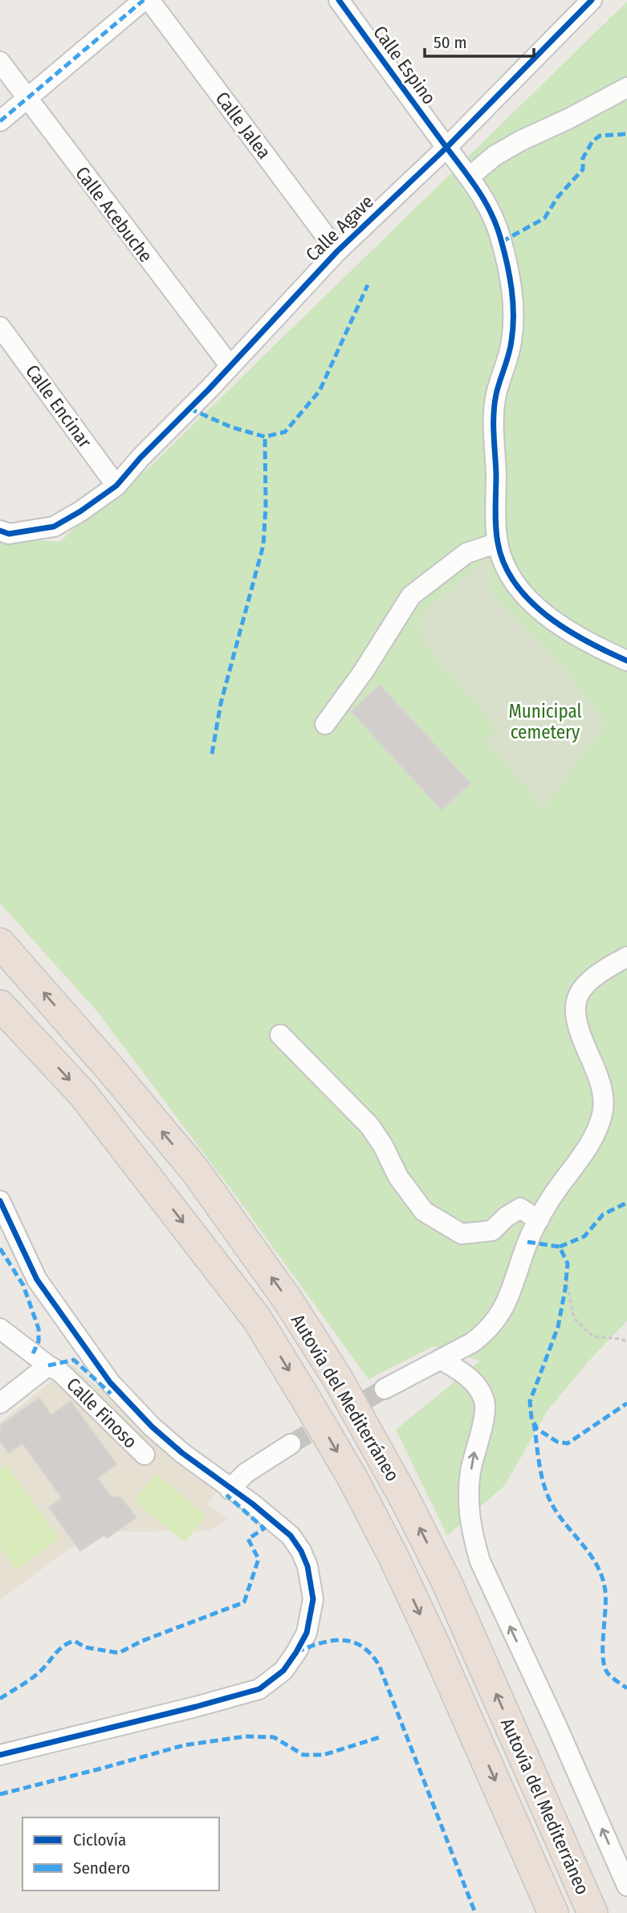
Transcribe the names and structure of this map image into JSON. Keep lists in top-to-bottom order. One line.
{"streets":{"highway":["Autovía del Mediterráneo"],"street":["Calle Espino","Calle Jalea","Calle Acebuche","Calle Agave","Calle Encinar","Calle Finoso"]},"crossings":[["Calle Espino","Calle Agave"],["Calle Jalea","Calle Agave"],["Calle Acebuche","Calle Agave"],["Calle Agave","Calle Encinar"]],"parks":["Municipal cemetery"],"legend":["Ciclovía","Sendero"],"scale_bar":"50 m"}
